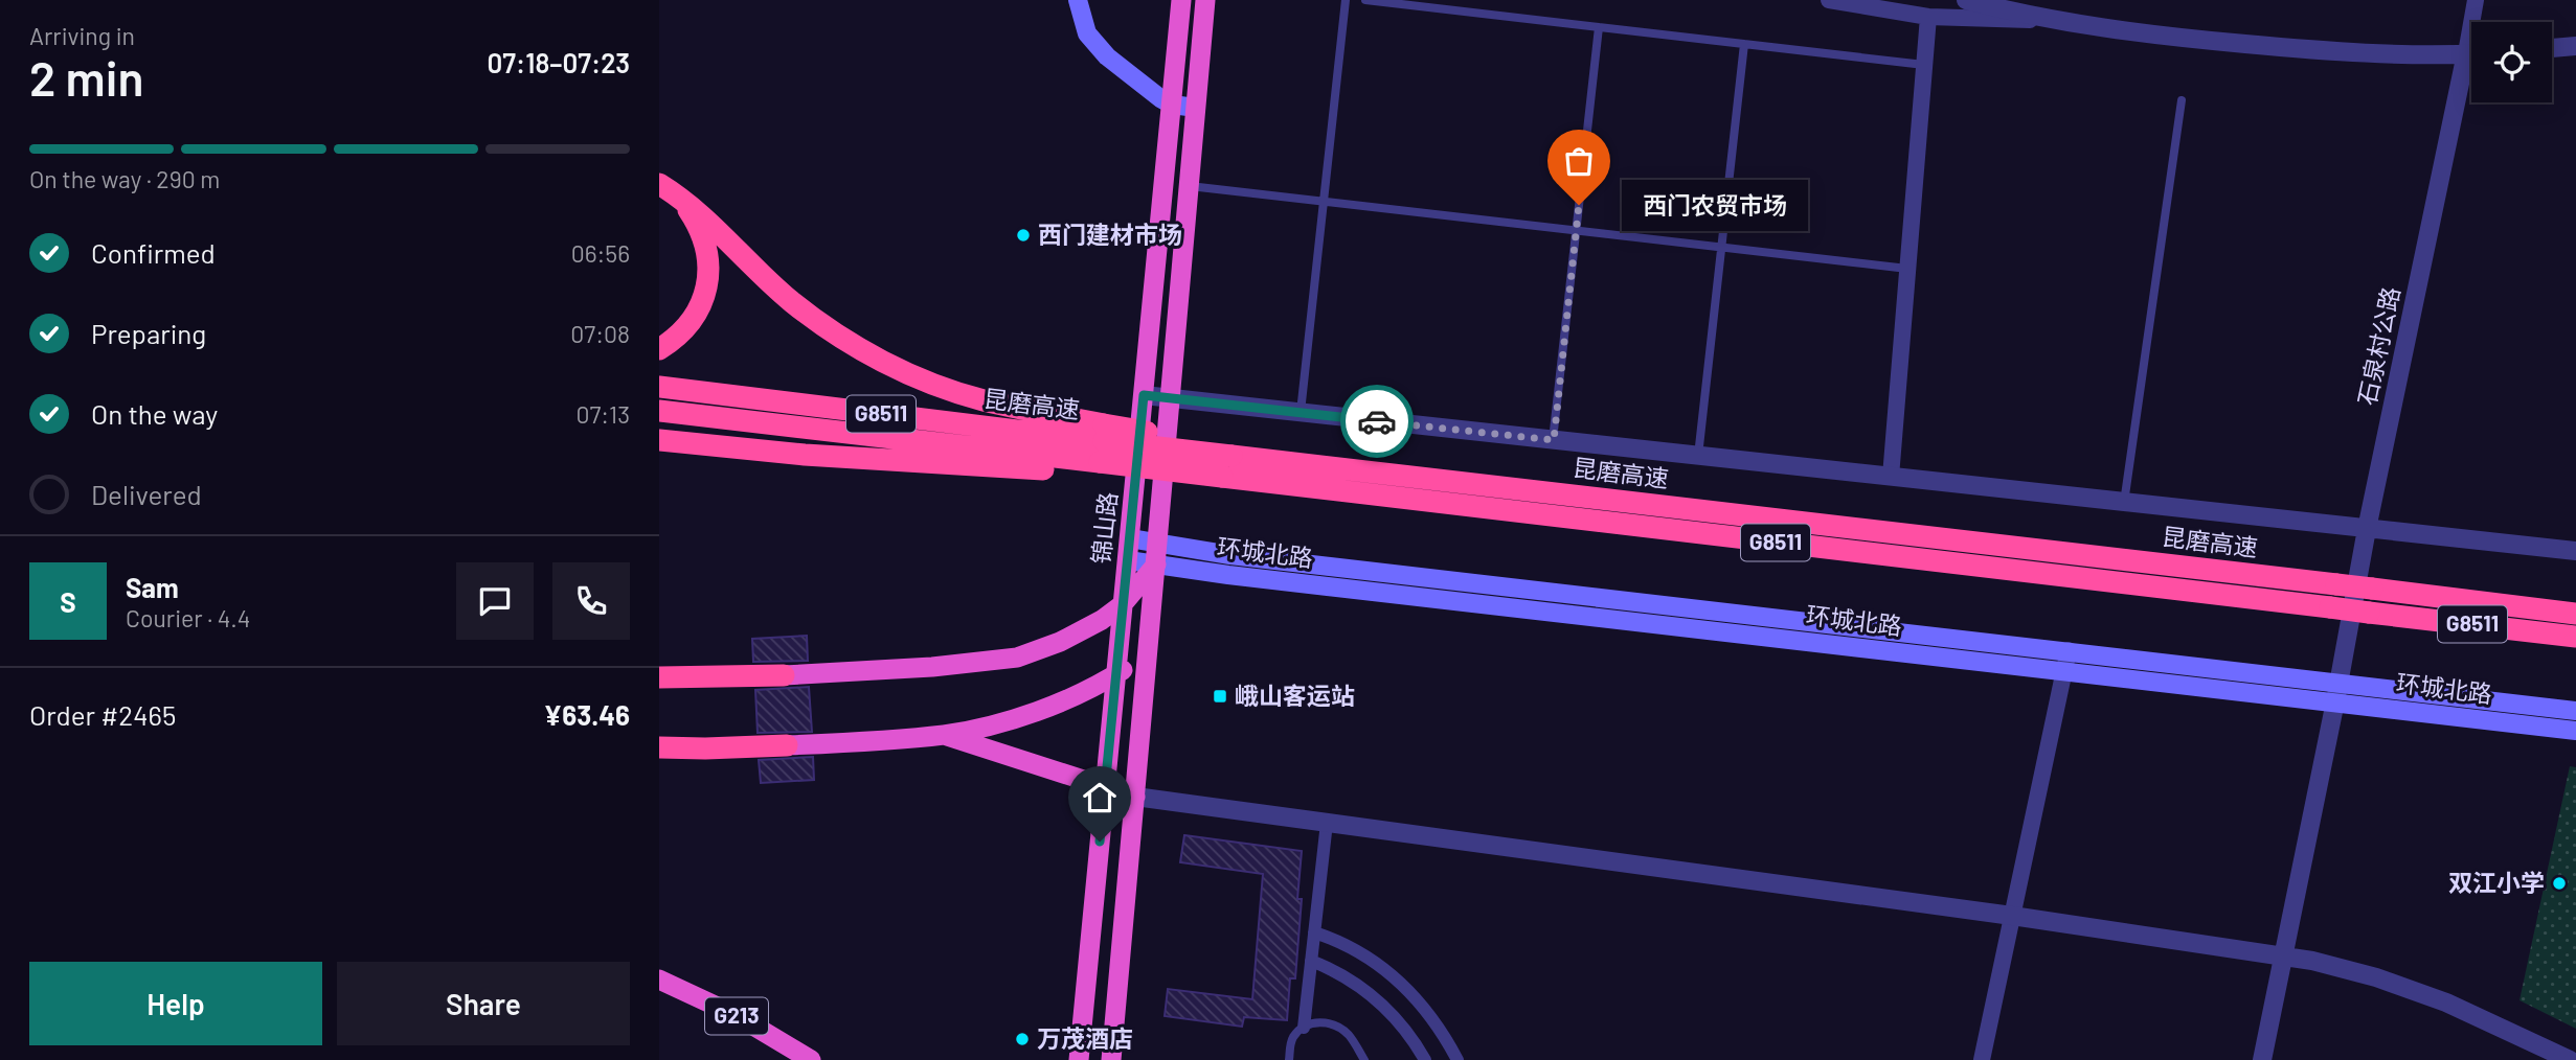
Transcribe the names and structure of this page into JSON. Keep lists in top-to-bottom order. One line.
{"streets":{"highway":["昆磨高速","G8511","锦山路","G213"],"main road":["环城北路"],"street":["石泉村公路"]},"crossings":[["石泉村公路","环城北路"],["锦山路","环城北路"]],"places":{"other":["西门农贸市场","西门建材市场","双江小学","万茂酒店"],"transit":["峨山客运站"]},"page":{"heading":["2 min","Arriving in","07:18–07:23"],"panel":["Sam","Courier · 4.4","Order #2465","¥63.46"],"bar":"On the way · 290 m","bubble":"西门农贸市场","list":[["Confirmed","06:56"],["Preparing","07:08"],["On the way","07:13"],"Delivered"],"round":"S","buttons":["Help","Share"]}}
